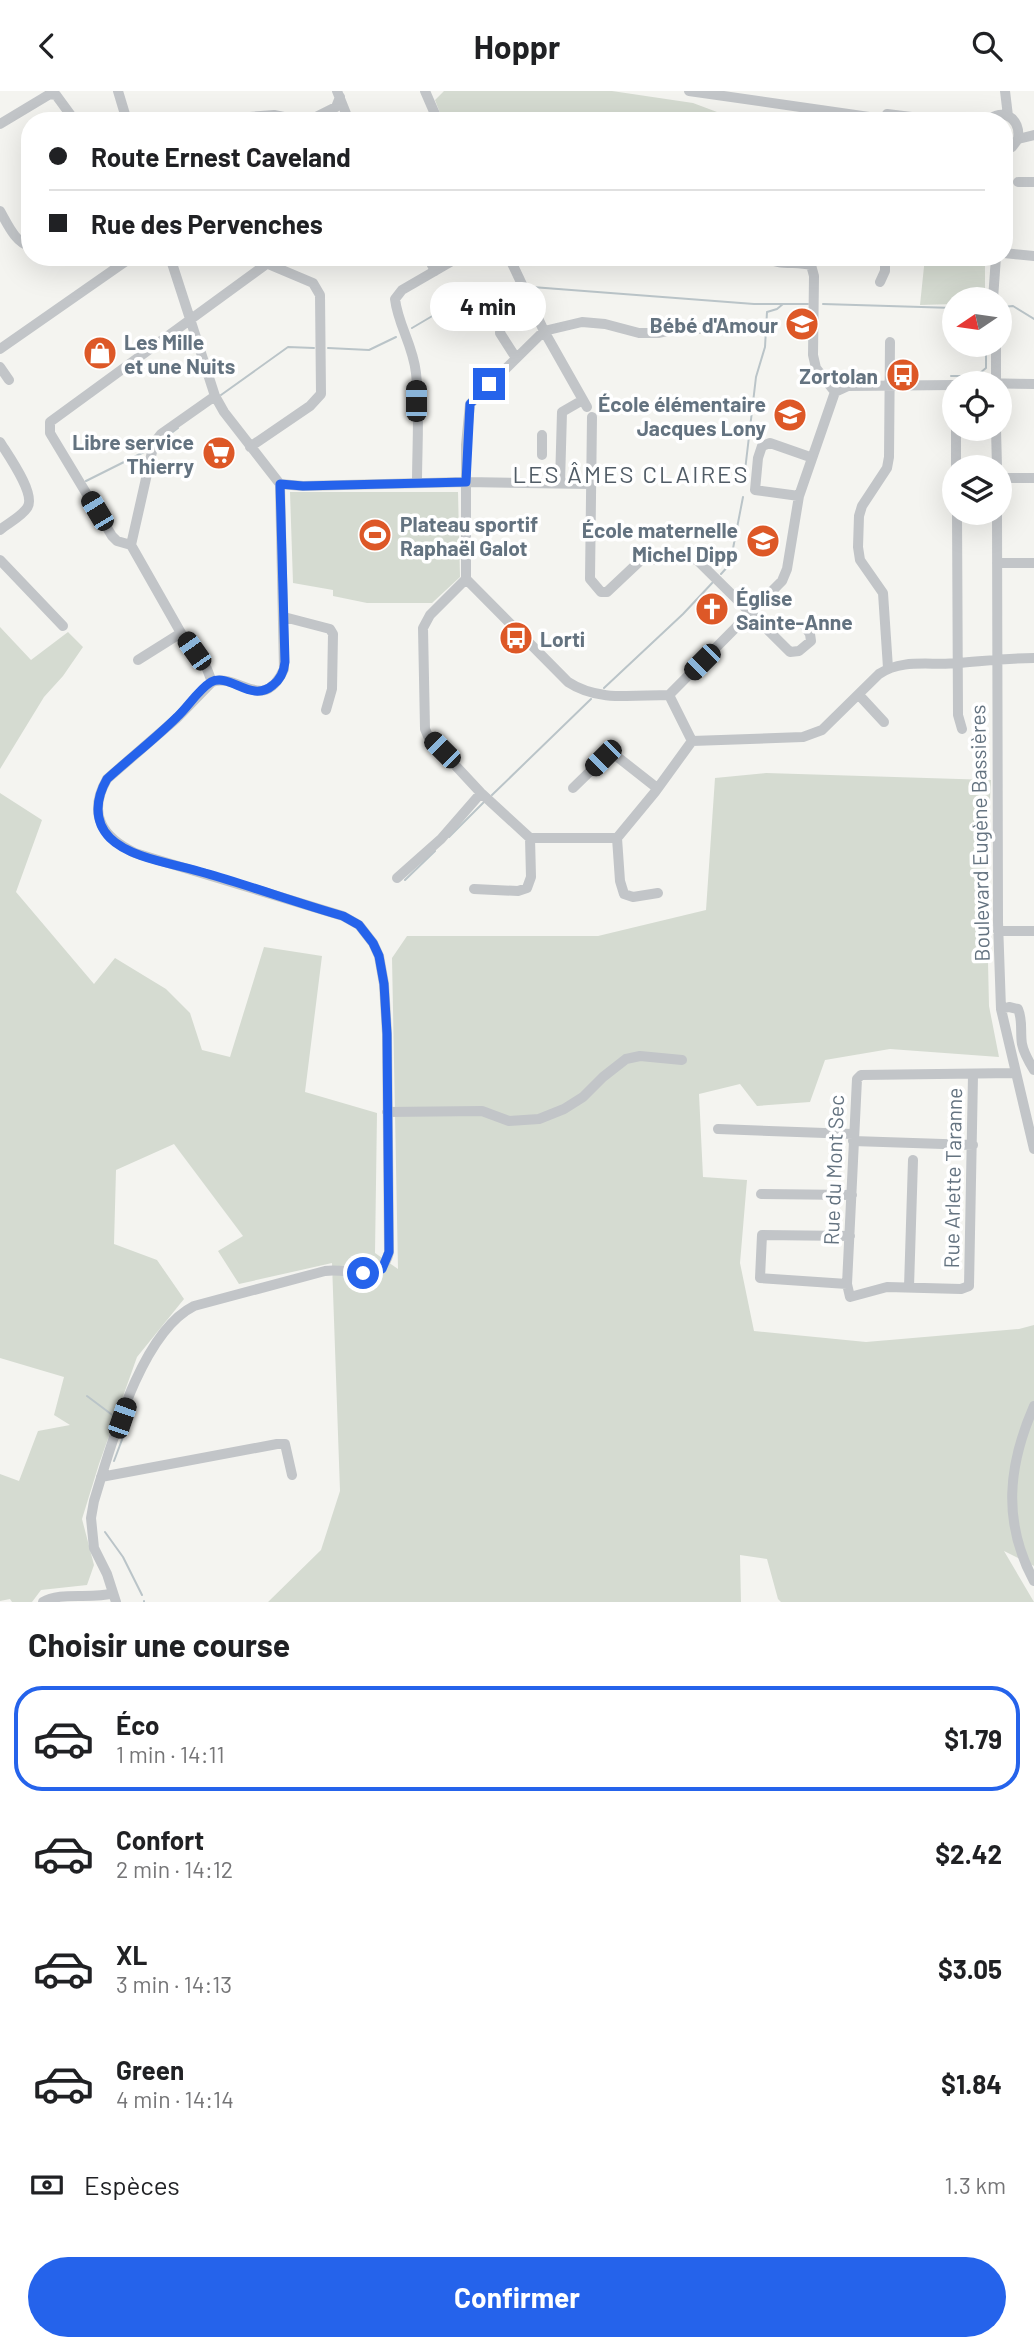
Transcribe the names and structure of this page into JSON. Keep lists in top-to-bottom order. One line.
{"streets":{"street":["Boulevard Eugène Bassières","Rue du Mont Sec","Rue Arlette Taranne"]},"crossings":[["Boulevard Eugène Bassières","Rue du Mont Sec"],["Rue du Mont Sec","Rue Arlette Taranne"]],"districts":["LES ÂMES CLAIRES"],"places":{"school or university":["Bébé d'Amour","École élémentaire Jacques Lony","École maternelle Michel Dipp"],"shop":["Les Mille et une Nuits"],"bus stop":["Zortolan","Lorti"],"supermarket":["Libre service Thierry"],"sports":["Plateau sportif Raphaël Galot"],"church":["Église Sainte-Anne"]},"north":"left","page":{"header":"Hoppr","banner":["Route Ernest Caveland","Rue des Pervenches"],"bubble":"4 min","heading":"Choisir une course","list":[{"name":"Éco","note":"1 min · 14:11","value":"$1.79"},{"name":"Confort","note":"2 min · 14:12","value":"$2.42"},{"name":"XL","note":"3 min · 14:13","value":"$3.05"},{"name":"Green","note":"4 min · 14:14","value":"$1.84"}],"pay":["Espèces","1.3 km"],"buttons":"Confirmer"}}
